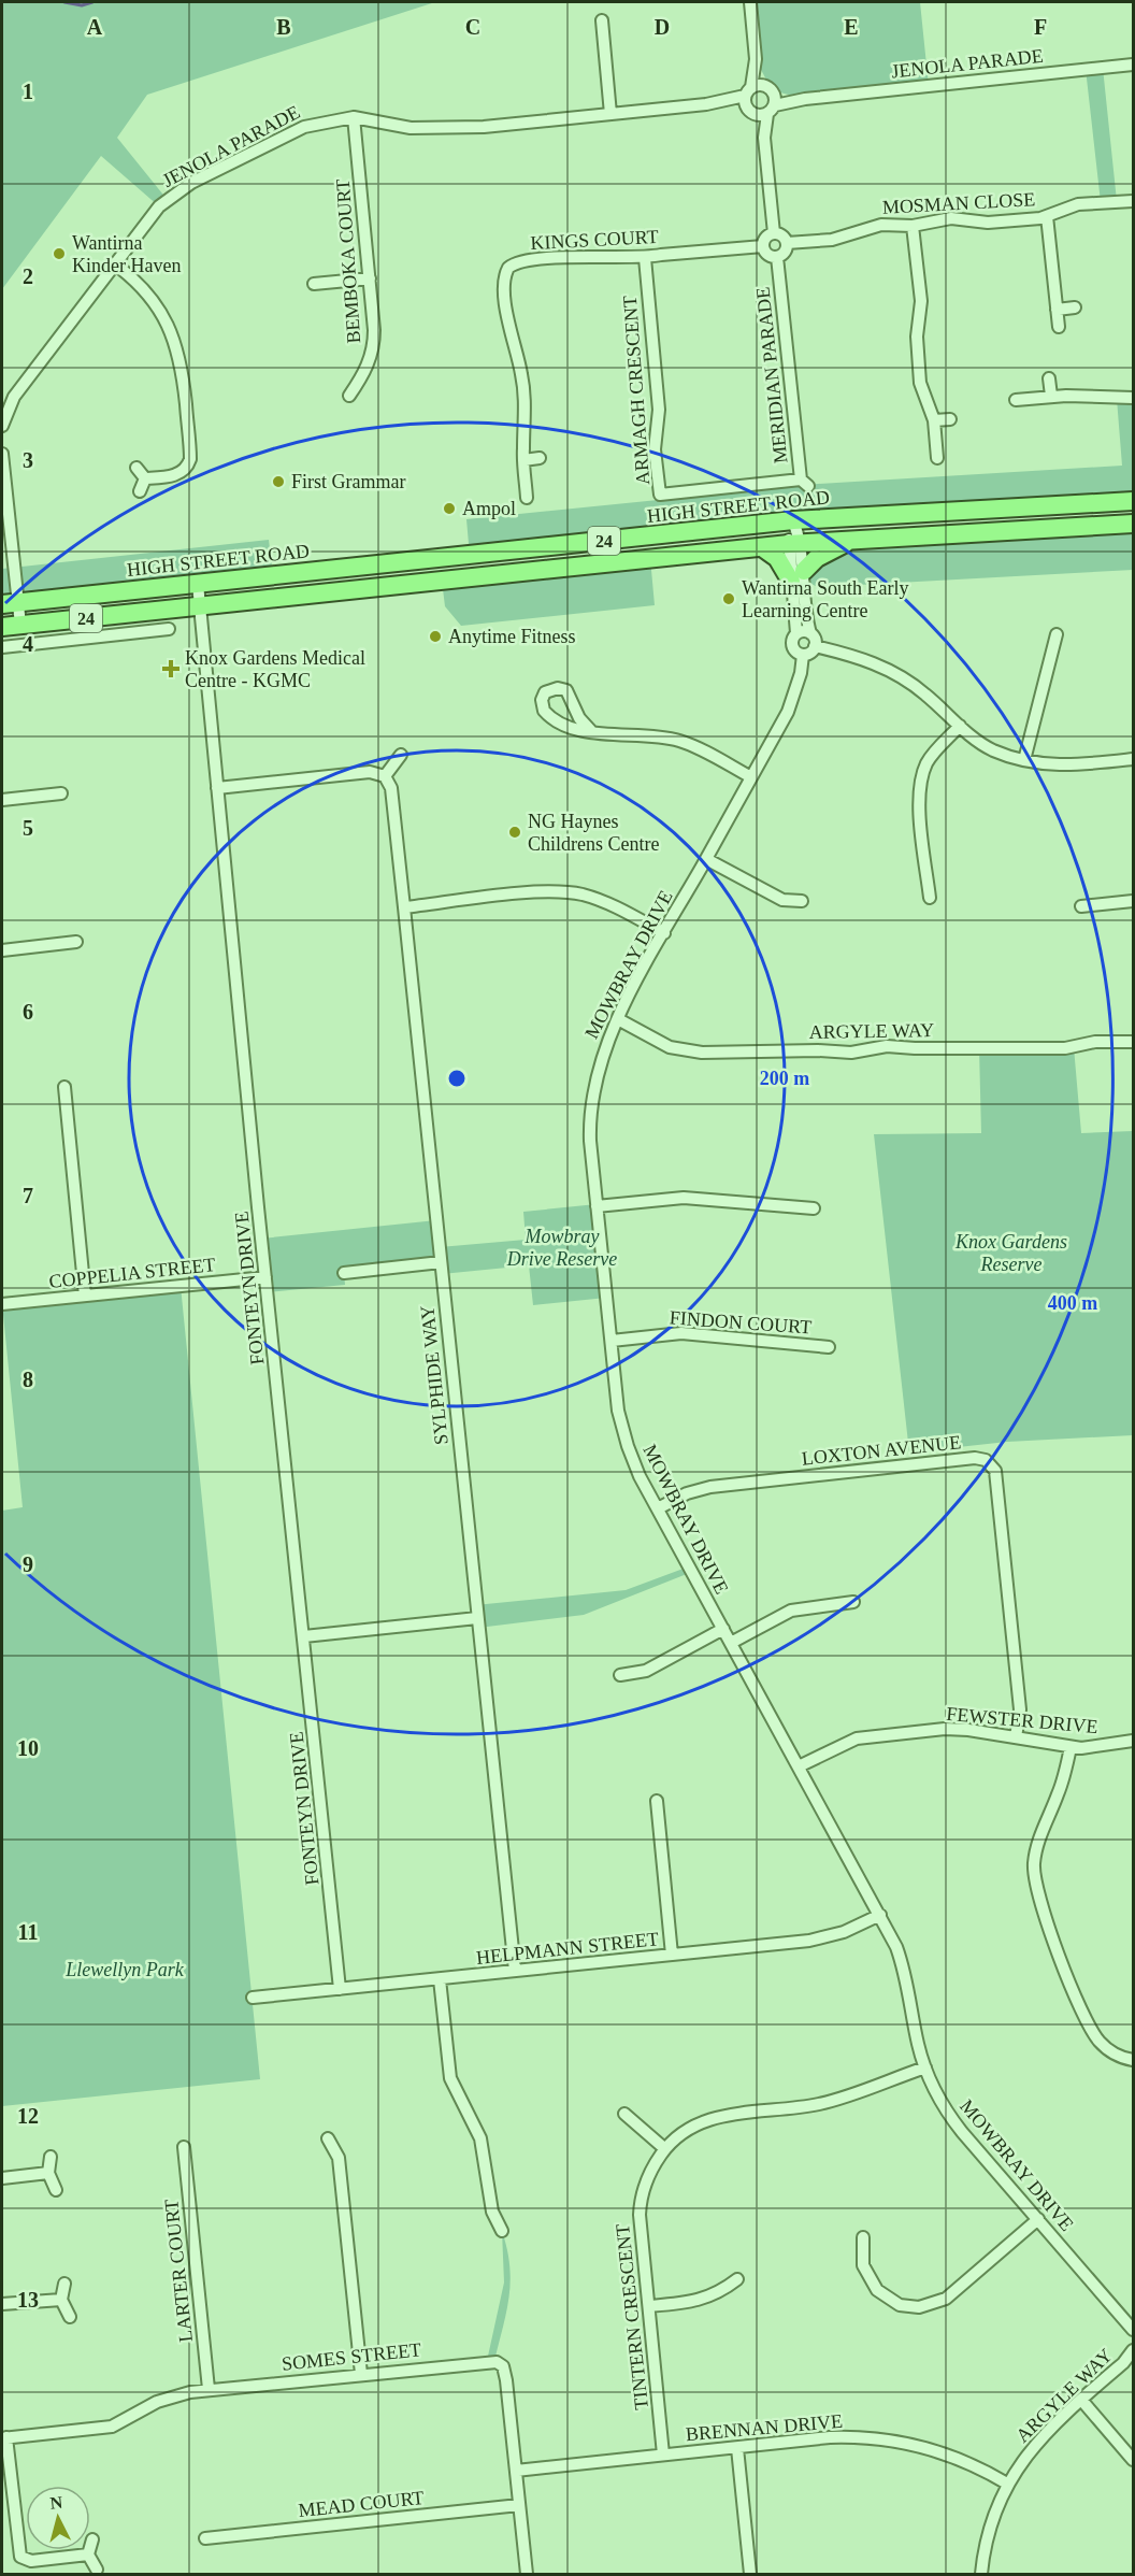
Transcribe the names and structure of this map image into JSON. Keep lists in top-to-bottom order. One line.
{"streets":{"main road":["HIGH STREET ROAD","24"],"street":["JENOLA PARADE","MOSMAN CLOSE","KINGS COURT","BEMBOKA COURT","MERIDIAN PARADE","ARMAGH CRESCENT","MOWBRAY DRIVE","ARGYLE WAY","COPPELIA STREET","FONTEYN DRIVE","FINDON COURT","SYLPHIDE WAY","LOXTON AVENUE","FEWSTER DRIVE","HELPMANN STREET","LARTER COURT","TINTERN CRESCENT","SOMES STREET","BRENNAN DRIVE","MEAD COURT"]},"crossings":[["JENOLA PARADE","BEMBOKA COURT"],["MOSMAN CLOSE","KINGS COURT"],["MOSMAN CLOSE","MERIDIAN PARADE"],["KINGS COURT","MERIDIAN PARADE"],["KINGS COURT","ARMAGH CRESCENT"],["MERIDIAN PARADE","ARMAGH CRESCENT"],["HIGH STREET ROAD","MOWBRAY DRIVE"],["HIGH STREET ROAD","FONTEYN DRIVE"],["24","MOWBRAY DRIVE"],["24","FONTEYN DRIVE"],["MOWBRAY DRIVE","ARGYLE WAY"],["MOWBRAY DRIVE","FINDON COURT"],["MOWBRAY DRIVE","LOXTON AVENUE"],["MOWBRAY DRIVE","FEWSTER DRIVE"],["MOWBRAY DRIVE","HELPMANN STREET"],["MOWBRAY DRIVE","TINTERN CRESCENT"],["ARGYLE WAY","BRENNAN DRIVE"],["COPPELIA STREET","FONTEYN DRIVE"],["FONTEYN DRIVE","HELPMANN STREET"],["SYLPHIDE WAY","HELPMANN STREET"],["LOXTON AVENUE","FEWSTER DRIVE"],["LARTER COURT","SOMES STREET"],["TINTERN CRESCENT","BRENNAN DRIVE"],["SOMES STREET","BRENNAN DRIVE"],["SOMES STREET","MEAD COURT"]],"parks":["Mowbray Drive Reserve","Knox Gardens Reserve","Llewellyn Park"],"places":{"other":["Wantirna Kinder Haven","First Grammar","Ampol","Wantirna South Early Learning Centre","Anytime Fitness","NG Haynes Childrens Centre"],"health":["Knox Gardens Medical Centre - KGMC"]},"north":"top","grid":{"columns":["A","B","C","D","E","F"],"rows":["1","2","3","4","5","6","7","8","9","10","11","12","13"]},"rings":["200 m","400 m"]}
